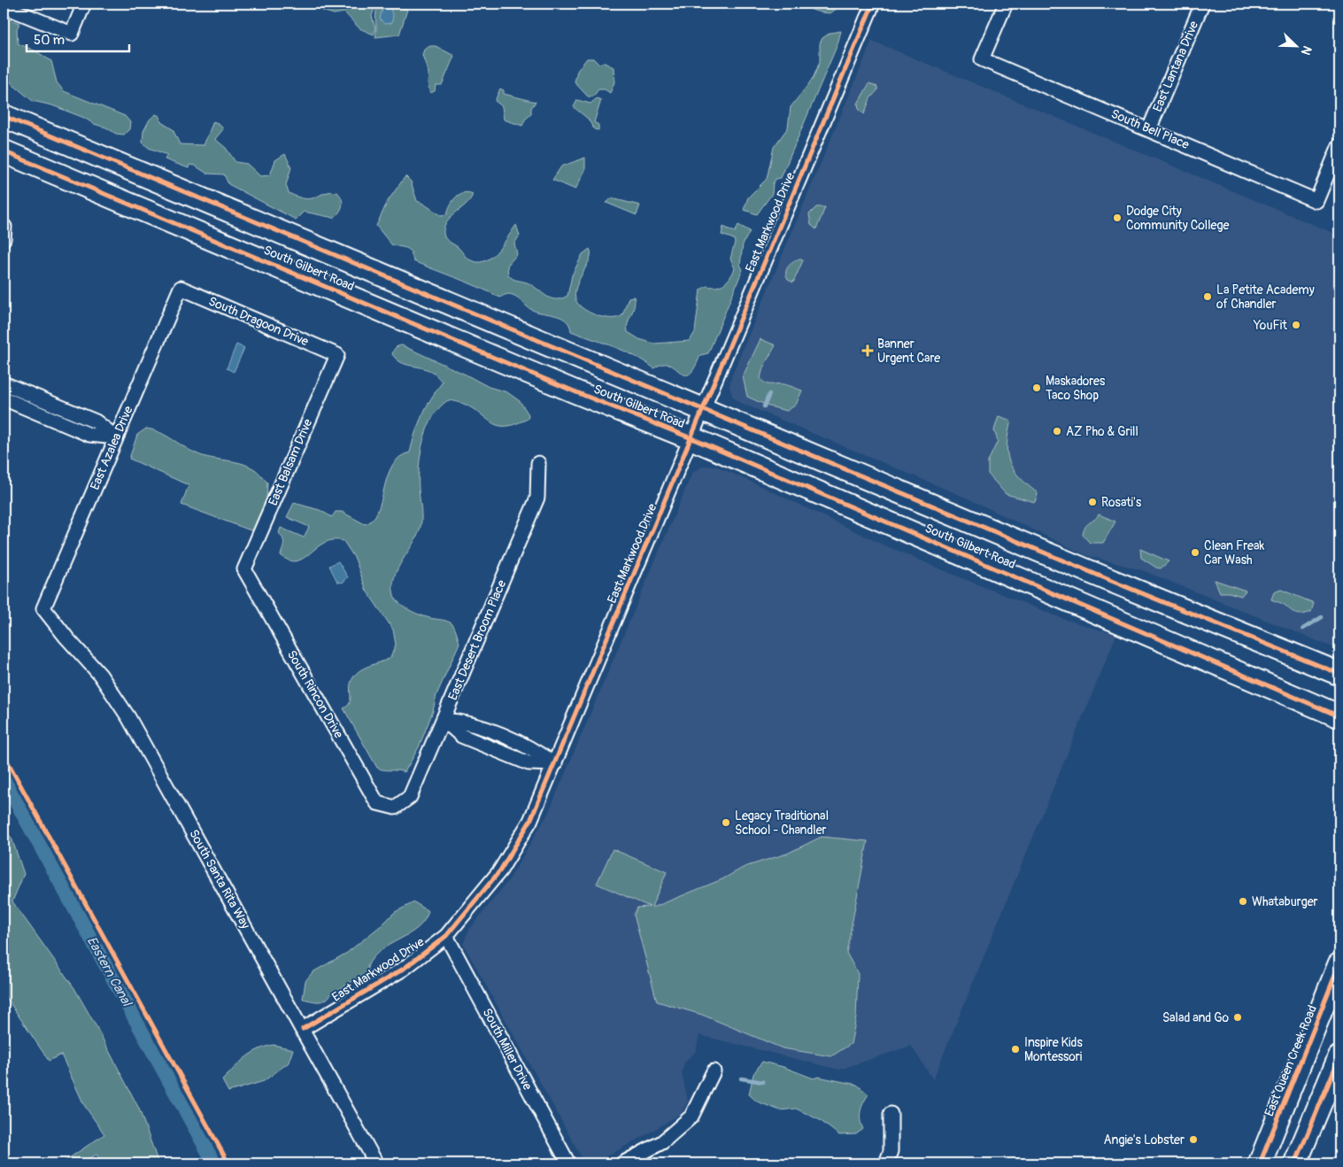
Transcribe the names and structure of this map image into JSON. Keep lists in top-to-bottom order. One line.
{"streets":{"main road":["South Gilbert Road","East Queen Creek Road"],"street":["East Lantana Drive","South Bell Place","East Markwood Drive","South Dragoon Drive","East Azalea Drive","East Balsam Drive","East Desert Broom Place","South Rincon Drive","South Santa Rita Way","South Miller Drive"]},"crossings":[["East Lantana Drive","South Bell Place"],["East Markwood Drive","South Gilbert Road"],["East Markwood Drive","South Santa Rita Way"],["East Markwood Drive","South Miller Drive"],["South Dragoon Drive","East Azalea Drive"],["South Dragoon Drive","East Balsam Drive"],["East Azalea Drive","South Santa Rita Way"],["East Balsam Drive","South Rincon Drive"],["East Desert Broom Place","South Rincon Drive"]],"water":["Eastern Canal"],"places":{"other":["Dodge City Community College","La Petite Academy of Chandler","YouFit","Maskadores Taco Shop","AZ Pho & Grill","Rosati's","Clean Freak Car Wash","Legacy Traditional School - Chandler","Whataburger","Salad and Go","Inspire Kids Montessori","Angie's Lobster"],"health":["Banner Urgent Care"]},"scale_bar":"50 m","north":"bottom right"}
